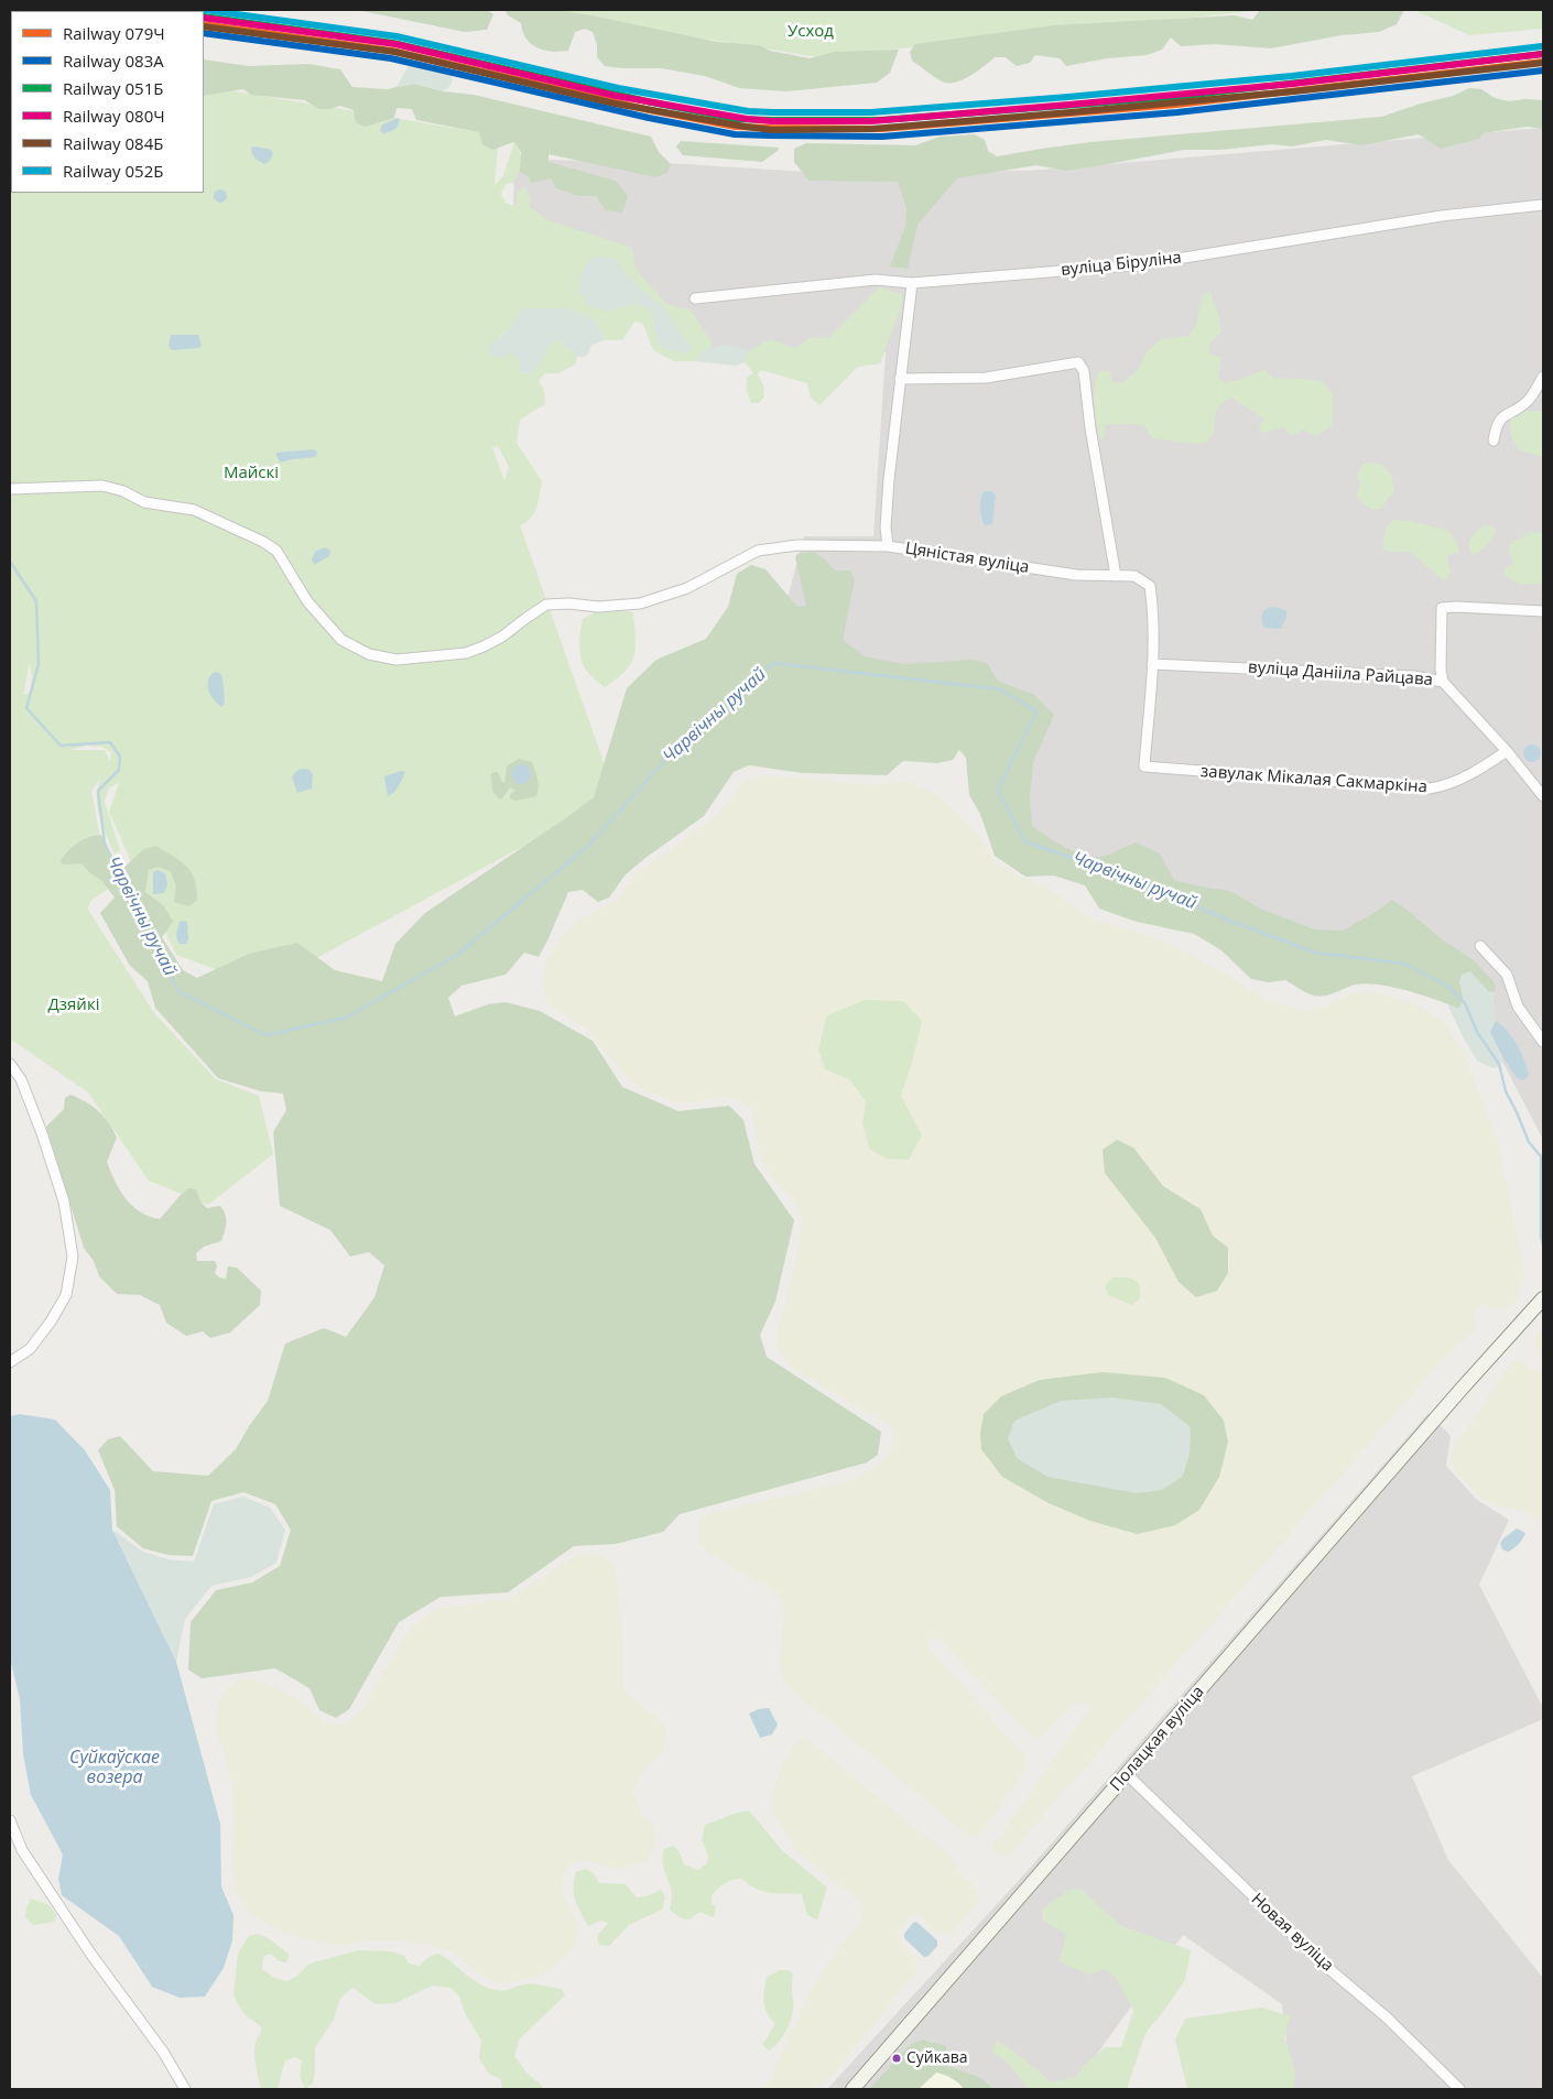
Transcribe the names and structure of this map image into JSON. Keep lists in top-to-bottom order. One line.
{"streets":{"main road":["Полацкая вуліца"],"street":["вуліца Біруліна","Цяністая вуліца","вуліца Данііла Райцава","завулак Мікалая Сакмаркіна","Новая вуліца"]},"crossings":[["вуліца Біруліна","Цяністая вуліца"],["Цяністая вуліца","вуліца Данііла Райцава"],["Цяністая вуліца","завулак Мікалая Сакмаркіна"],["вуліца Данііла Райцава","завулак Мікалая Сакмаркіна"],["Полацкая вуліца","Новая вуліца"]],"water":["Чарвічны ручай","Суйкаўскае возера"],"parks":["Усход","Майскі","Дзяйкі"],"places":["Суйкава"],"lines":["rail line 052Б","rail line 051Б","rail line 080Ч","rail line 079Ч","rail line 084Б","rail line 083А"],"legend":["Railway 079Ч","Railway 083А","Railway 051Б","Railway 080Ч","Railway 084Б","Railway 052Б"]}
